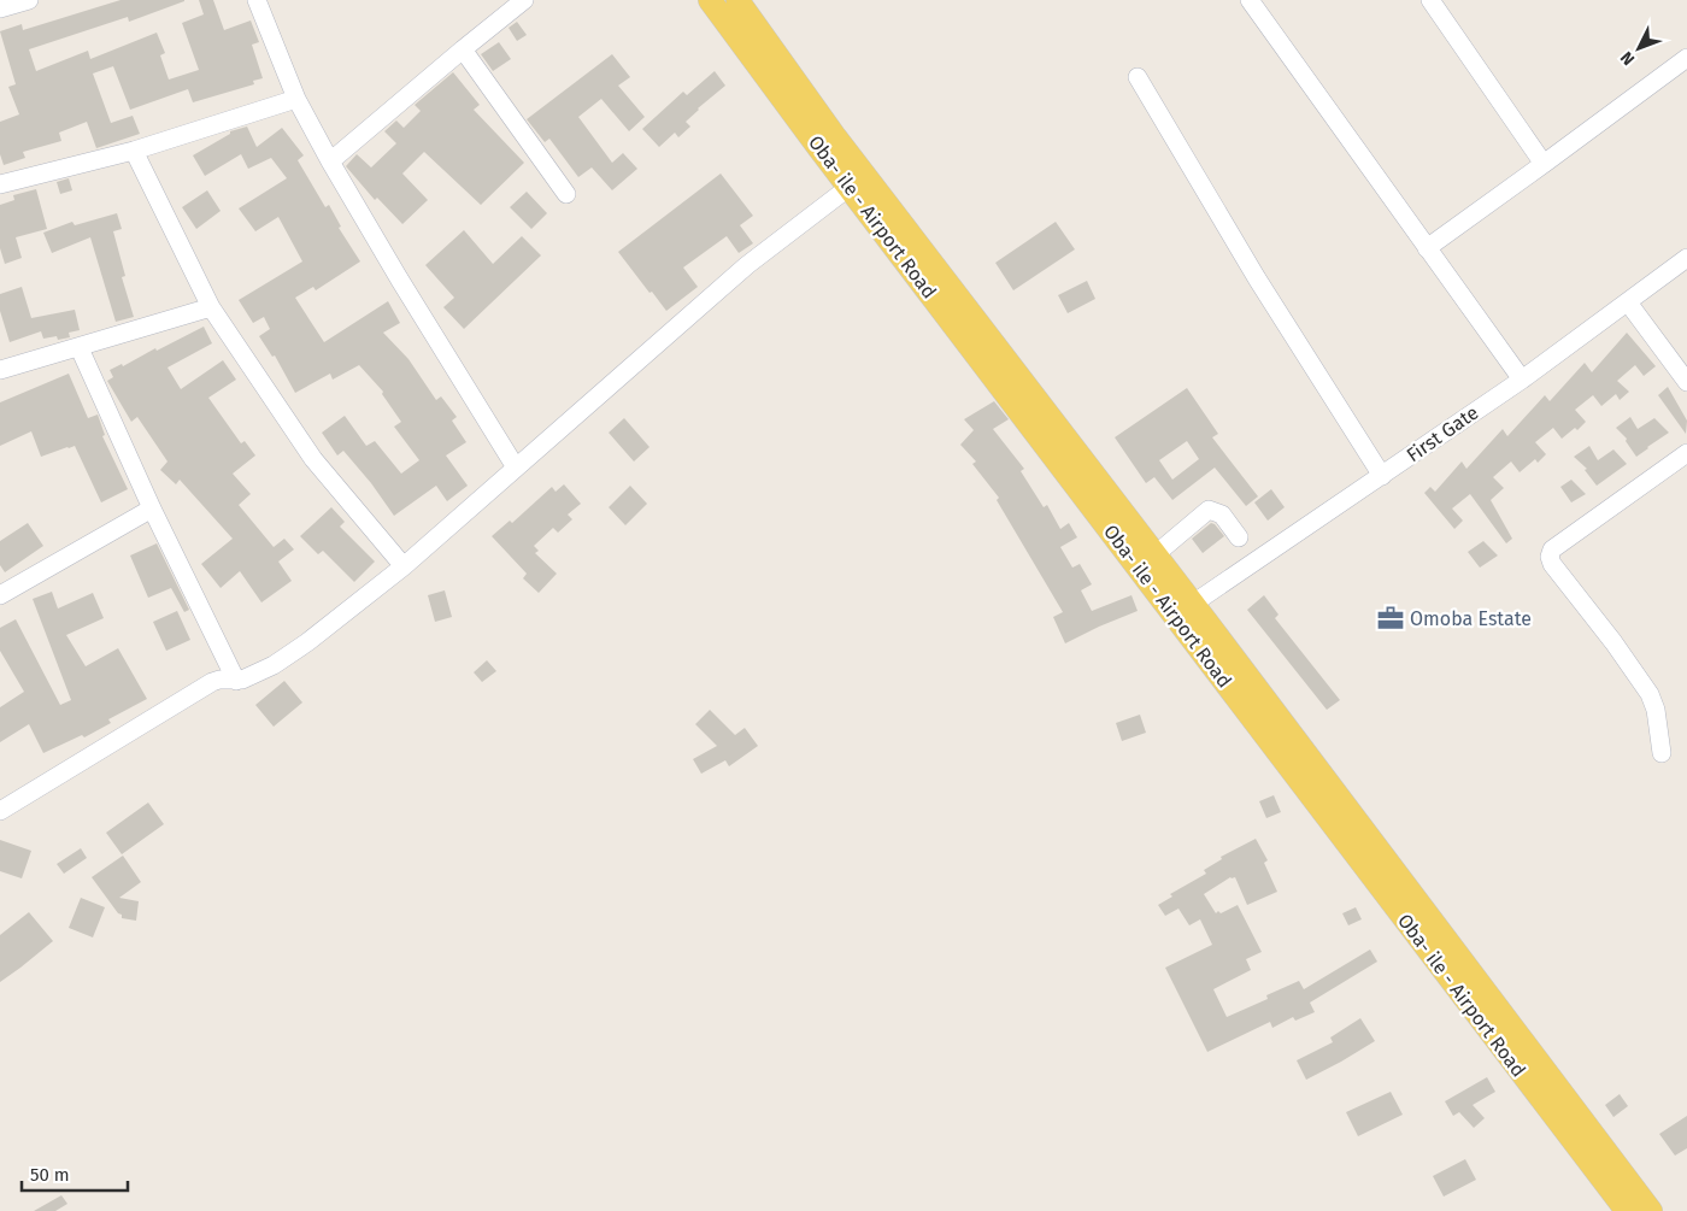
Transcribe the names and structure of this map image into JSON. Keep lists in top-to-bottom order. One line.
{"streets":{"main road":["Oba- ile - Airport Road"],"street":["First Gate"]},"crossings":[["Oba- ile - Airport Road","First Gate"]],"places":{"office":["Omoba Estate"]},"scale_bar":"50 m","north":"bottom left"}
